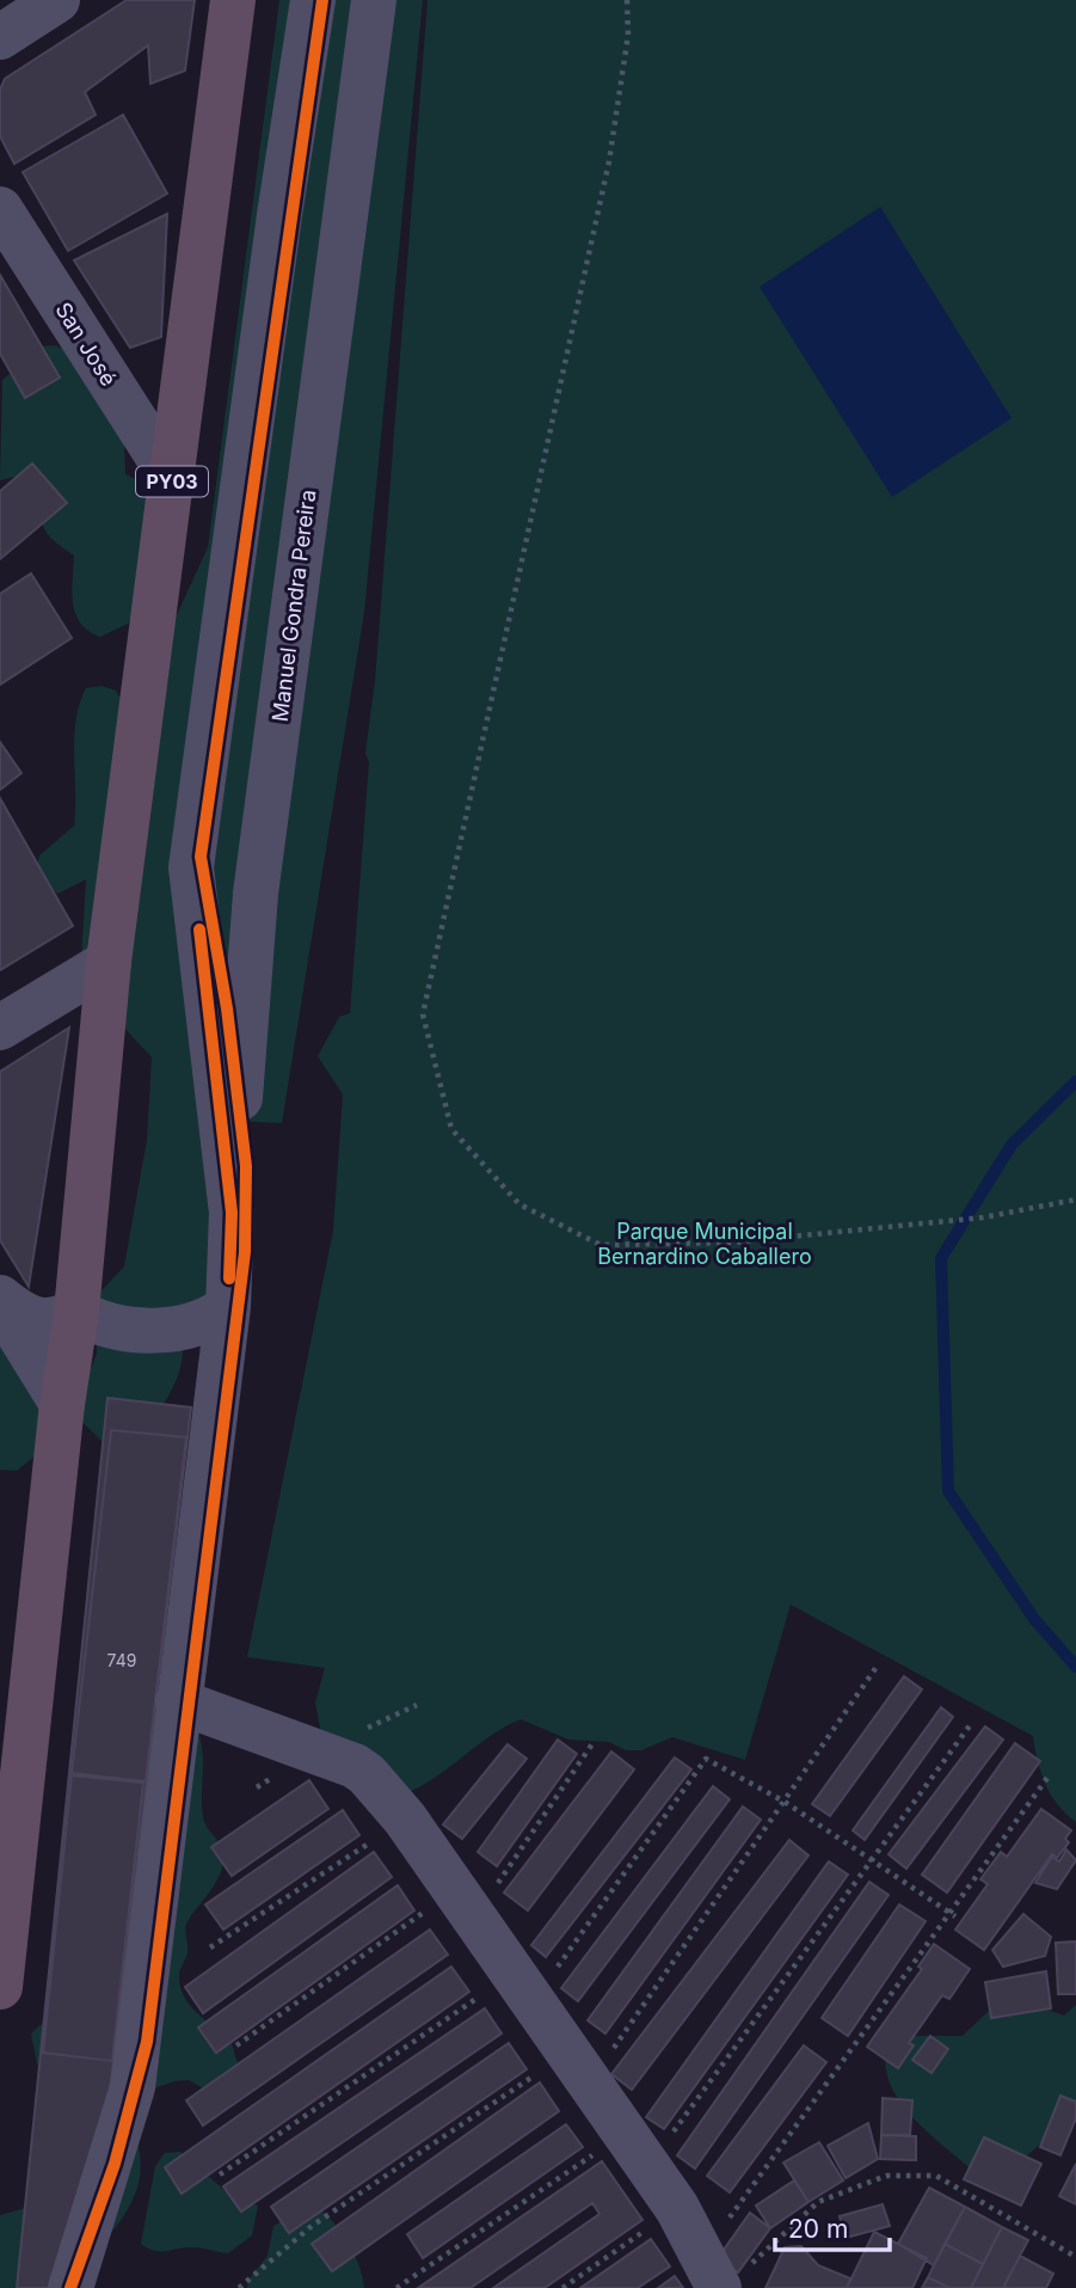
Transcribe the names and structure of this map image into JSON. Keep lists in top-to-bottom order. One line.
{"streets":{"highway":["PY03"],"street":["San José","Manuel Gondra Pereira"]},"crossings":[["San José","PY03"]],"parks":["Parque Municipal Bernardino Caballero"],"house_numbers":["749"],"scale_bar":"20 m"}
